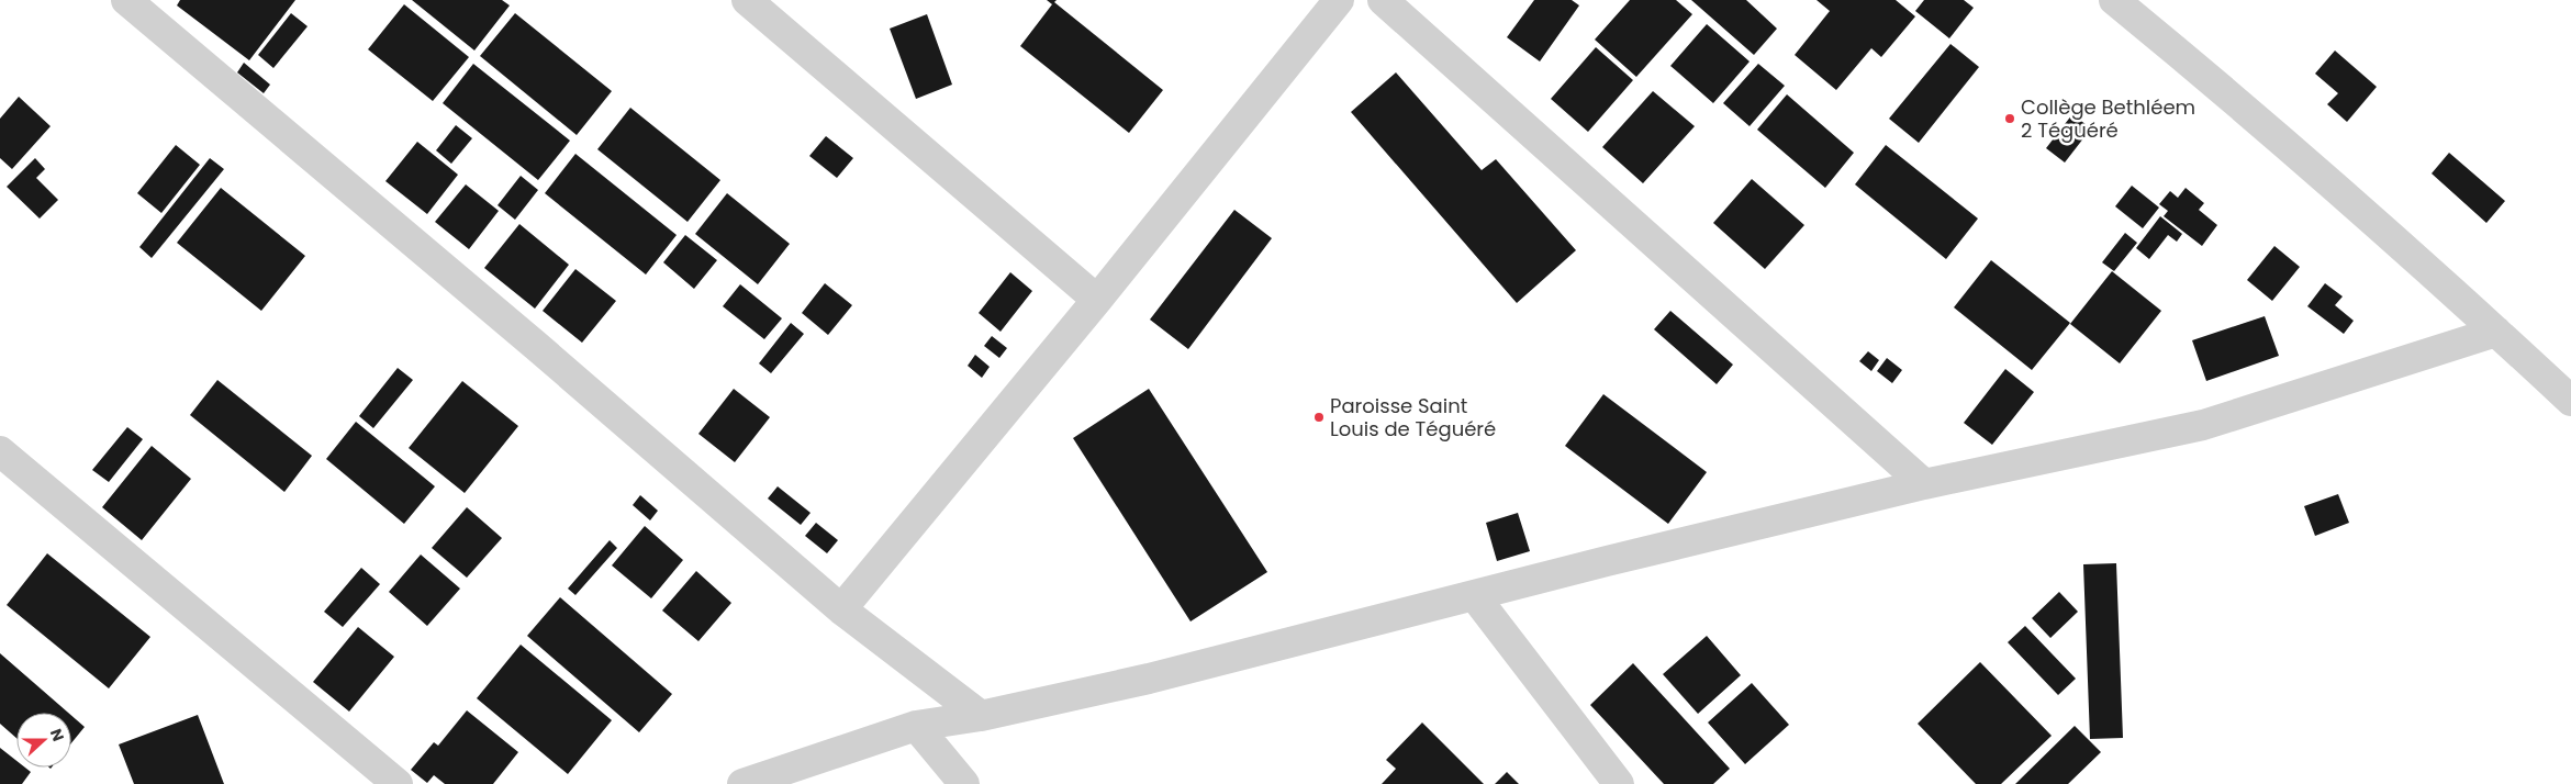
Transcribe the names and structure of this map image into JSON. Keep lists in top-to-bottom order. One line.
{"places":["Collège Bethléem 2 Téguéré","Paroisse Saint Louis de Téguéré"],"north":"right"}
